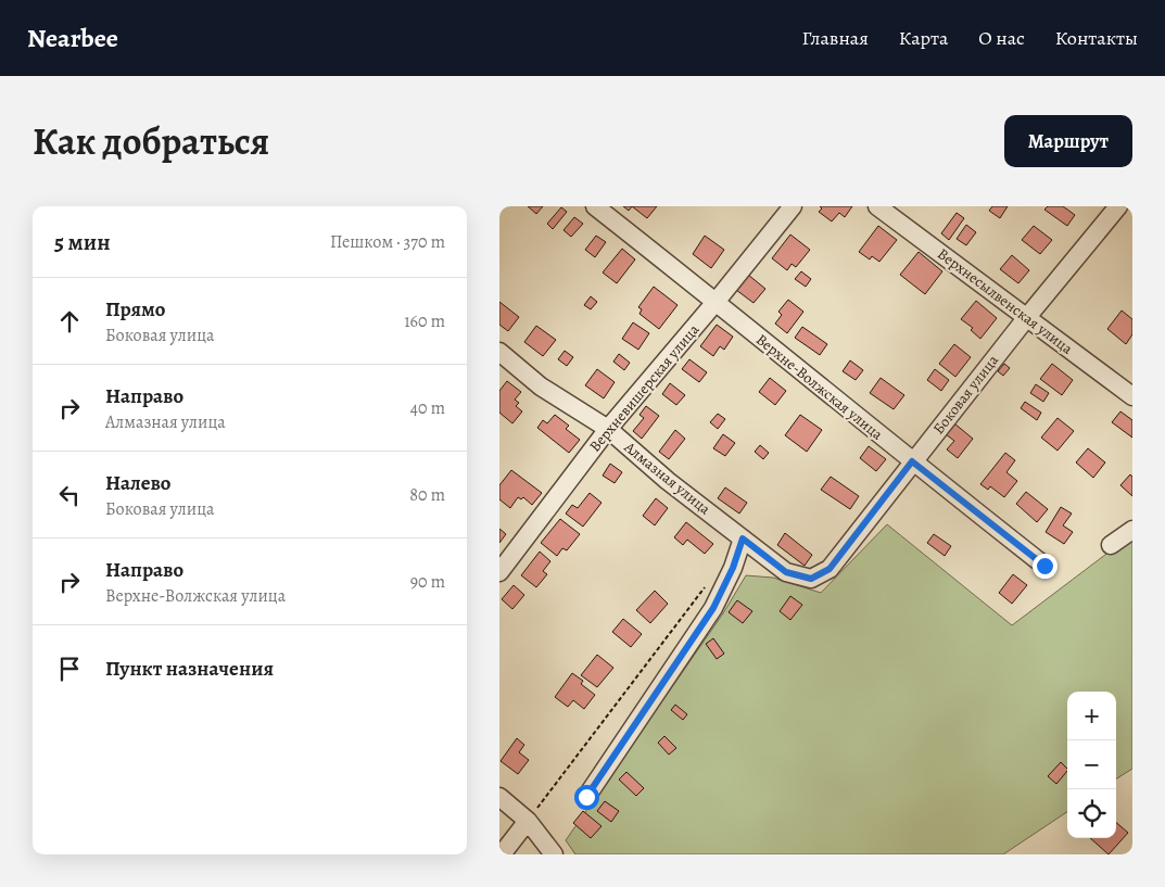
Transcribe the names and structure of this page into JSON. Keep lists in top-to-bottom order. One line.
{"streets":{"street":["Верхнесылвенская улица","Верхне-Волжская улица","Верхневишерская улица","Боковая улица","Алмазная улица"]},"crossings":[["Верхнесылвенская улица","Боковая улица"],["Верхне-Волжская улица","Верхневишерская улица"],["Верхне-Волжская улица","Боковая улица"],["Верхневишерская улица","Алмазная улица"],["Боковая улица","Алмазная улица"]],"page":{"header":"Nearbee","nav":["Главная","Карта","О нас","Контакты"],"title":"Как добраться","buttons":"Маршрут","heading":["5 мин","Пешком · 370 m"],"list":[["Прямо","Боковая улица","160 m"],["Направо","Алмазная улица","40 m"],["Налево","Боковая улица","80 m"],["Направо","Верхне-Волжская улица","90 m"],"Пункт назначения"],"map_buttons":["+","−"]}}
